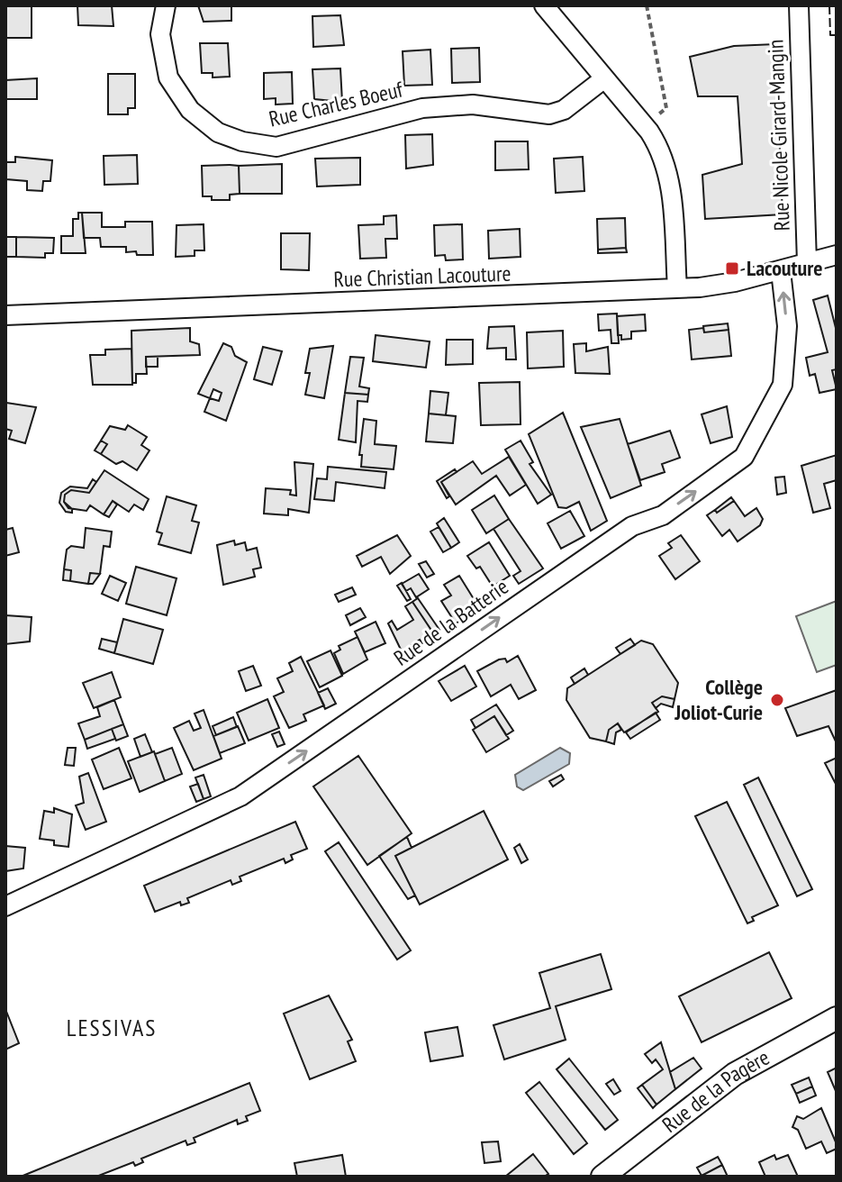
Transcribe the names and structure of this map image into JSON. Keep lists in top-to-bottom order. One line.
{"streets":{"street":["Rue Charles Boeuf","Rue Nicole Girard-Mangin","Rue Christian Lacouture","Rue de la Batterie","Rue de la Pagère"]},"crossings":[["Rue Nicole Girard-Mangin","Rue Christian Lacouture"],["Rue Christian Lacouture","Rue de la Batterie"]],"one_way":["Rue de la Batterie"],"districts":["LESSIVAS"],"places":{"transit":["Lacouture"],"other":["Collège Joliot-Curie"]}}
